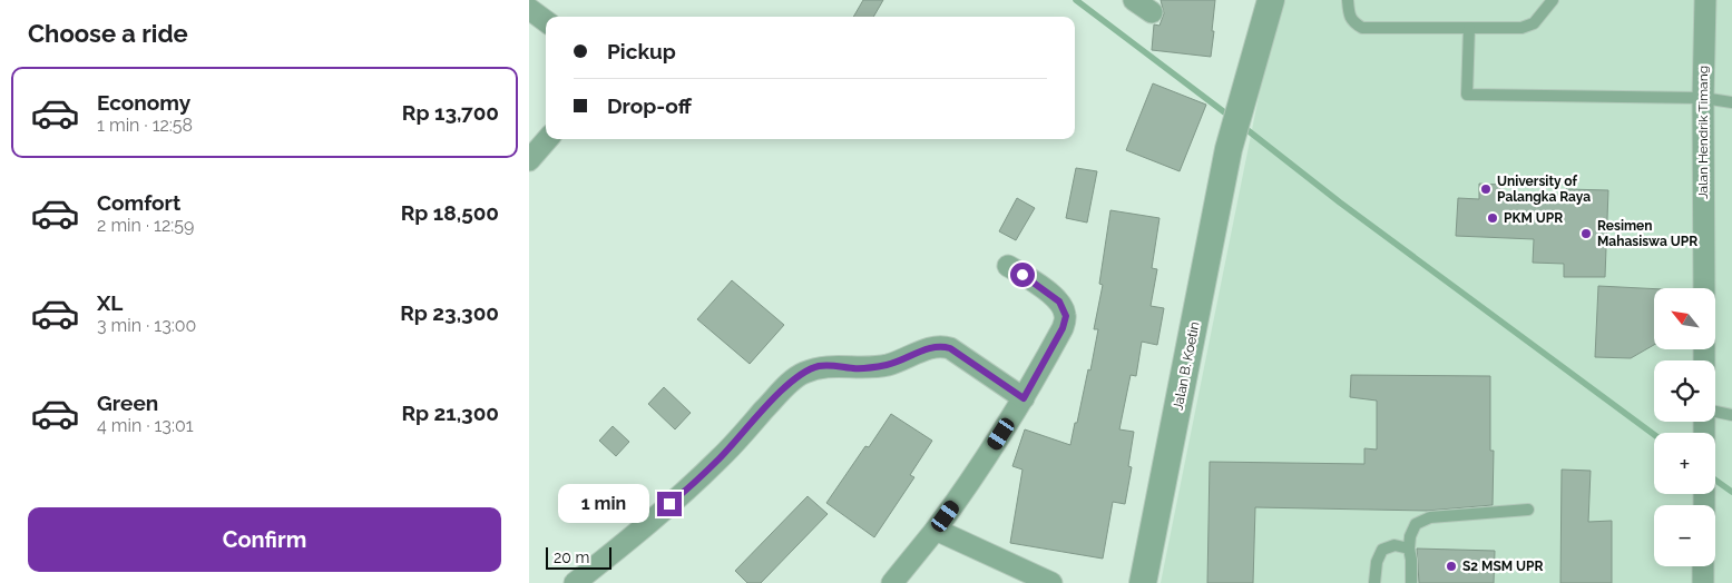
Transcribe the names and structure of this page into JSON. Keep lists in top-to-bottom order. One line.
{"streets":{"street":["Jalan Hendrik Timang","Jalan B. Koetin"]},"places":["University of Palangka Raya","PKM UPR","Resimen Mahasiswa UPR","S2 MSM UPR"],"scale_bar":"20 m","north":"top left","page":{"heading":"Choose a ride","banner":["Pickup","Drop-off"],"list":[{"name":"Economy","note":"1 min · 12:58","value":"Rp 13,700"},{"name":"Comfort","note":"2 min · 12:59","value":"Rp 18,500"},{"name":"XL","note":"3 min · 13:00","value":"Rp 23,300"},{"name":"Green","note":"4 min · 13:01","value":"Rp 21,300"}],"map_buttons":["+","−"],"bubble":"1 min","buttons":"Confirm","scale":"20 m"}}
